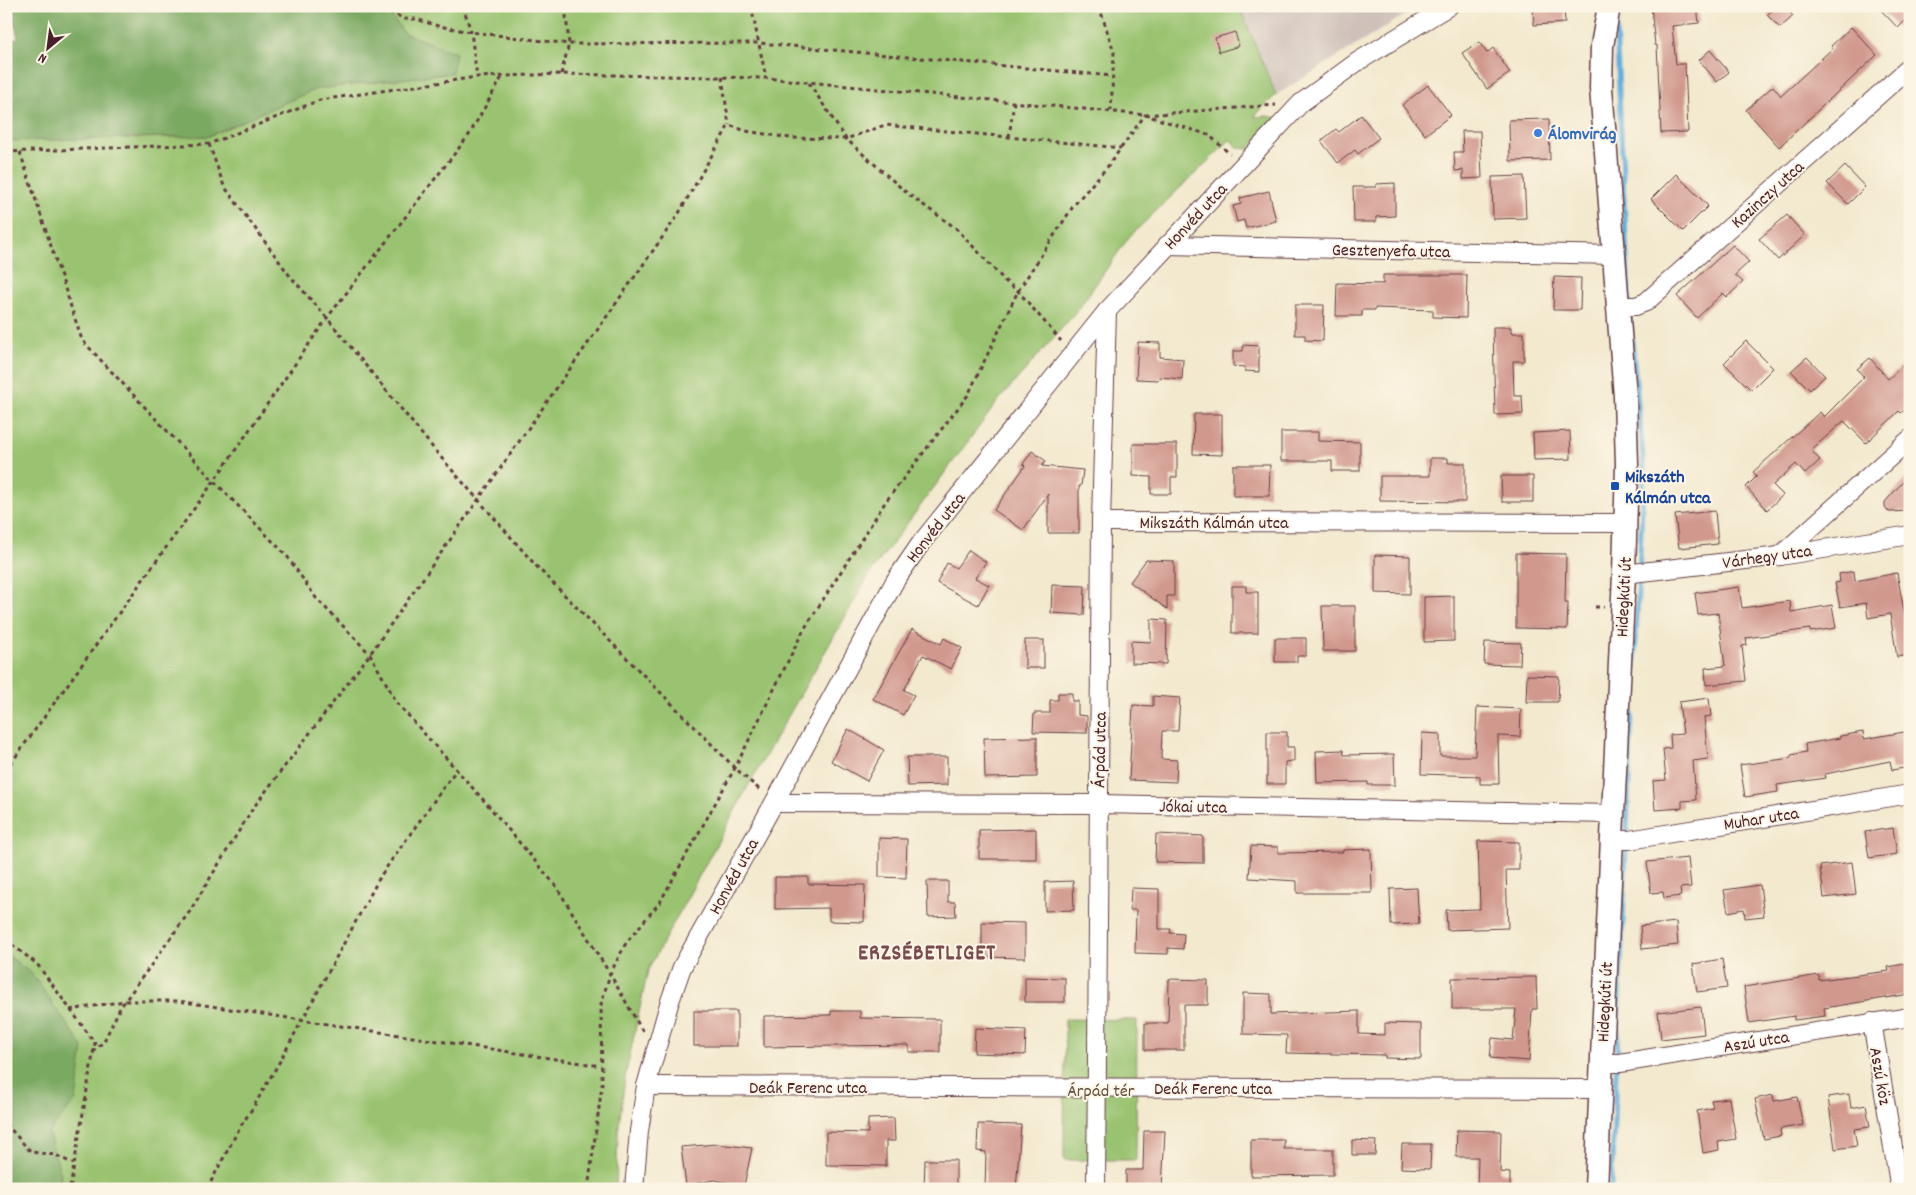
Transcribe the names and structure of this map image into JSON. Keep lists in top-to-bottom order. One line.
{"streets":{"main road":["Hidegkúti út"],"street":["Kazinczy utca","Honvéd utca","Gesztenyefa utca","Mikszáth Kálmán utca","Várhegy utca","Árpád utca","Jókai utca","Muhar utca","Aszú utca","Aszú köz","Deák Ferenc utca"]},"crossings":[["Kazinczy utca","Hidegkúti út"],["Honvéd utca","Gesztenyefa utca"],["Honvéd utca","Árpád utca"],["Honvéd utca","Jókai utca"],["Honvéd utca","Deák Ferenc utca"],["Gesztenyefa utca","Hidegkúti út"],["Mikszáth Kálmán utca","Hidegkúti út"],["Mikszáth Kálmán utca","Árpád utca"],["Várhegy utca","Hidegkúti út"],["Hidegkúti út","Jókai utca"],["Hidegkúti út","Muhar utca"],["Hidegkúti út","Aszú utca"],["Hidegkúti út","Deák Ferenc utca"],["Árpád utca","Jókai utca"],["Árpád utca","Deák Ferenc utca"],["Aszú utca","Aszú köz"]],"districts":["ERZSÉBETLIGET"],"parks":["Árpád tér"],"places":{"other":["Álomvirág"],"transit":["Mikszáth Kálmán utca"]},"north":"bottom left"}
